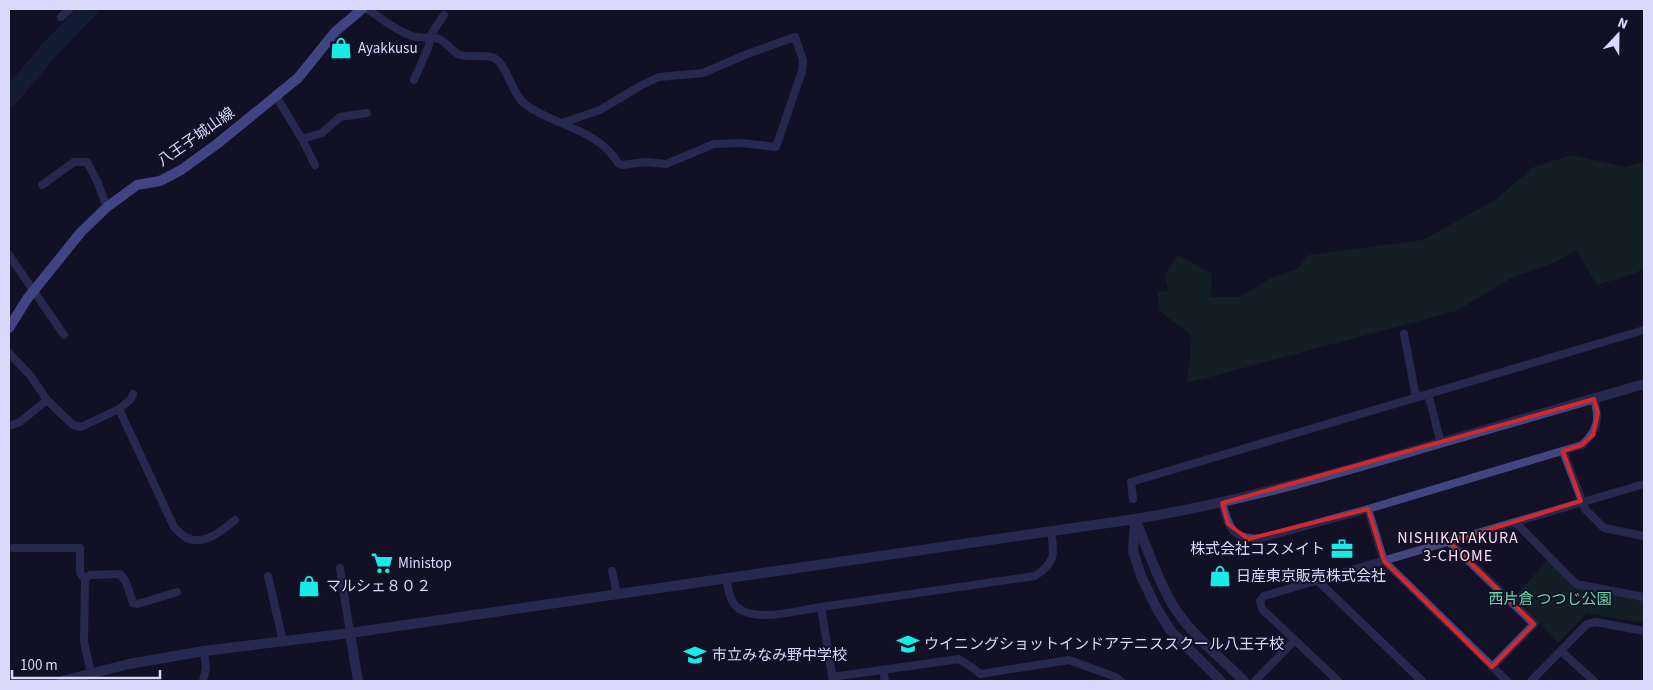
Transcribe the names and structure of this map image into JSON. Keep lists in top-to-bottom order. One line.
{"streets":{"main road":["八王子城山線"]},"districts":["NISHIKATAKURA 3-CHOME"],"parks":["西片倉 つつじ公園"],"places":{"shop":["Ayakkusu","日産東京販売株式会社","マルシェ８０２"],"office":["株式会社コスメイト"],"supermarket":["Ministop"],"school or university":["ウイニングショットインドアテニススクール八王子校","市立みなみ野中学校"]},"scale_bar":"100 m","north":"top"}
